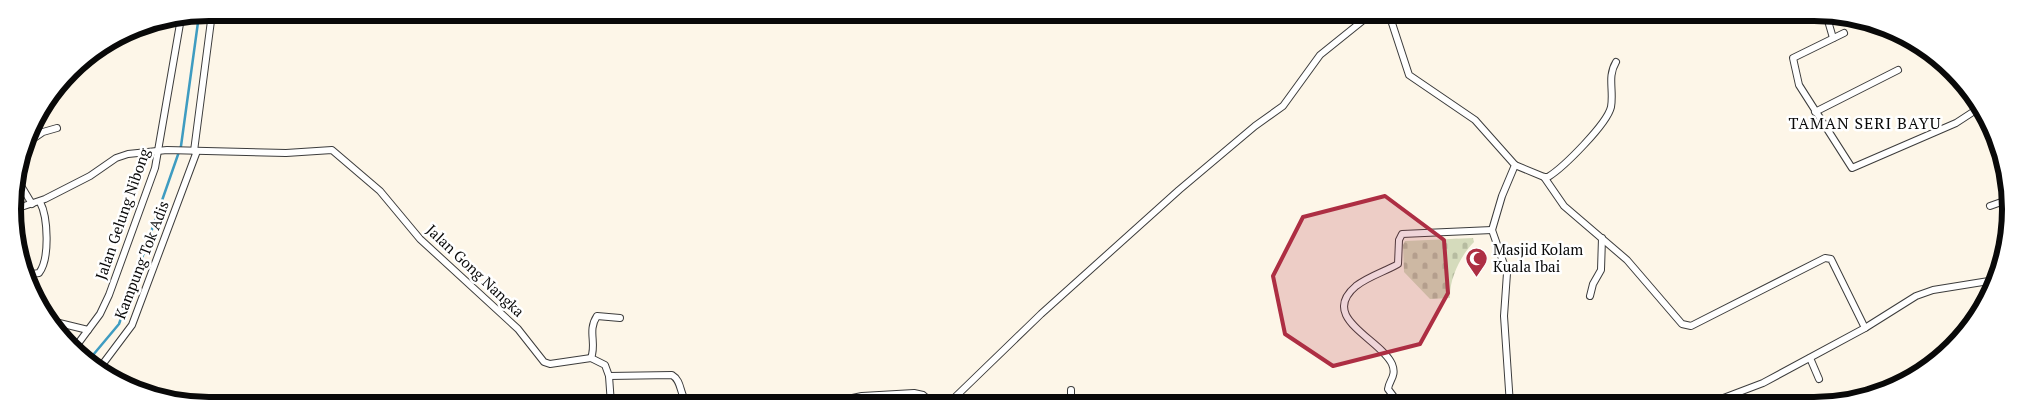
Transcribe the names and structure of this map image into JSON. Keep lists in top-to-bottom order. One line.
{"streets":{"street":["Jalan Gelung Nibong","Kampung Tok Adis","Jalan Gong Nangka"]},"crossings":[["Jalan Gelung Nibong","Jalan Gong Nangka"],["Kampung Tok Adis","Jalan Gong Nangka"]],"districts":["TAMAN SERI BAYU"],"places":{"mosque":["Masjid Kolam Kuala Ibai"]}}
